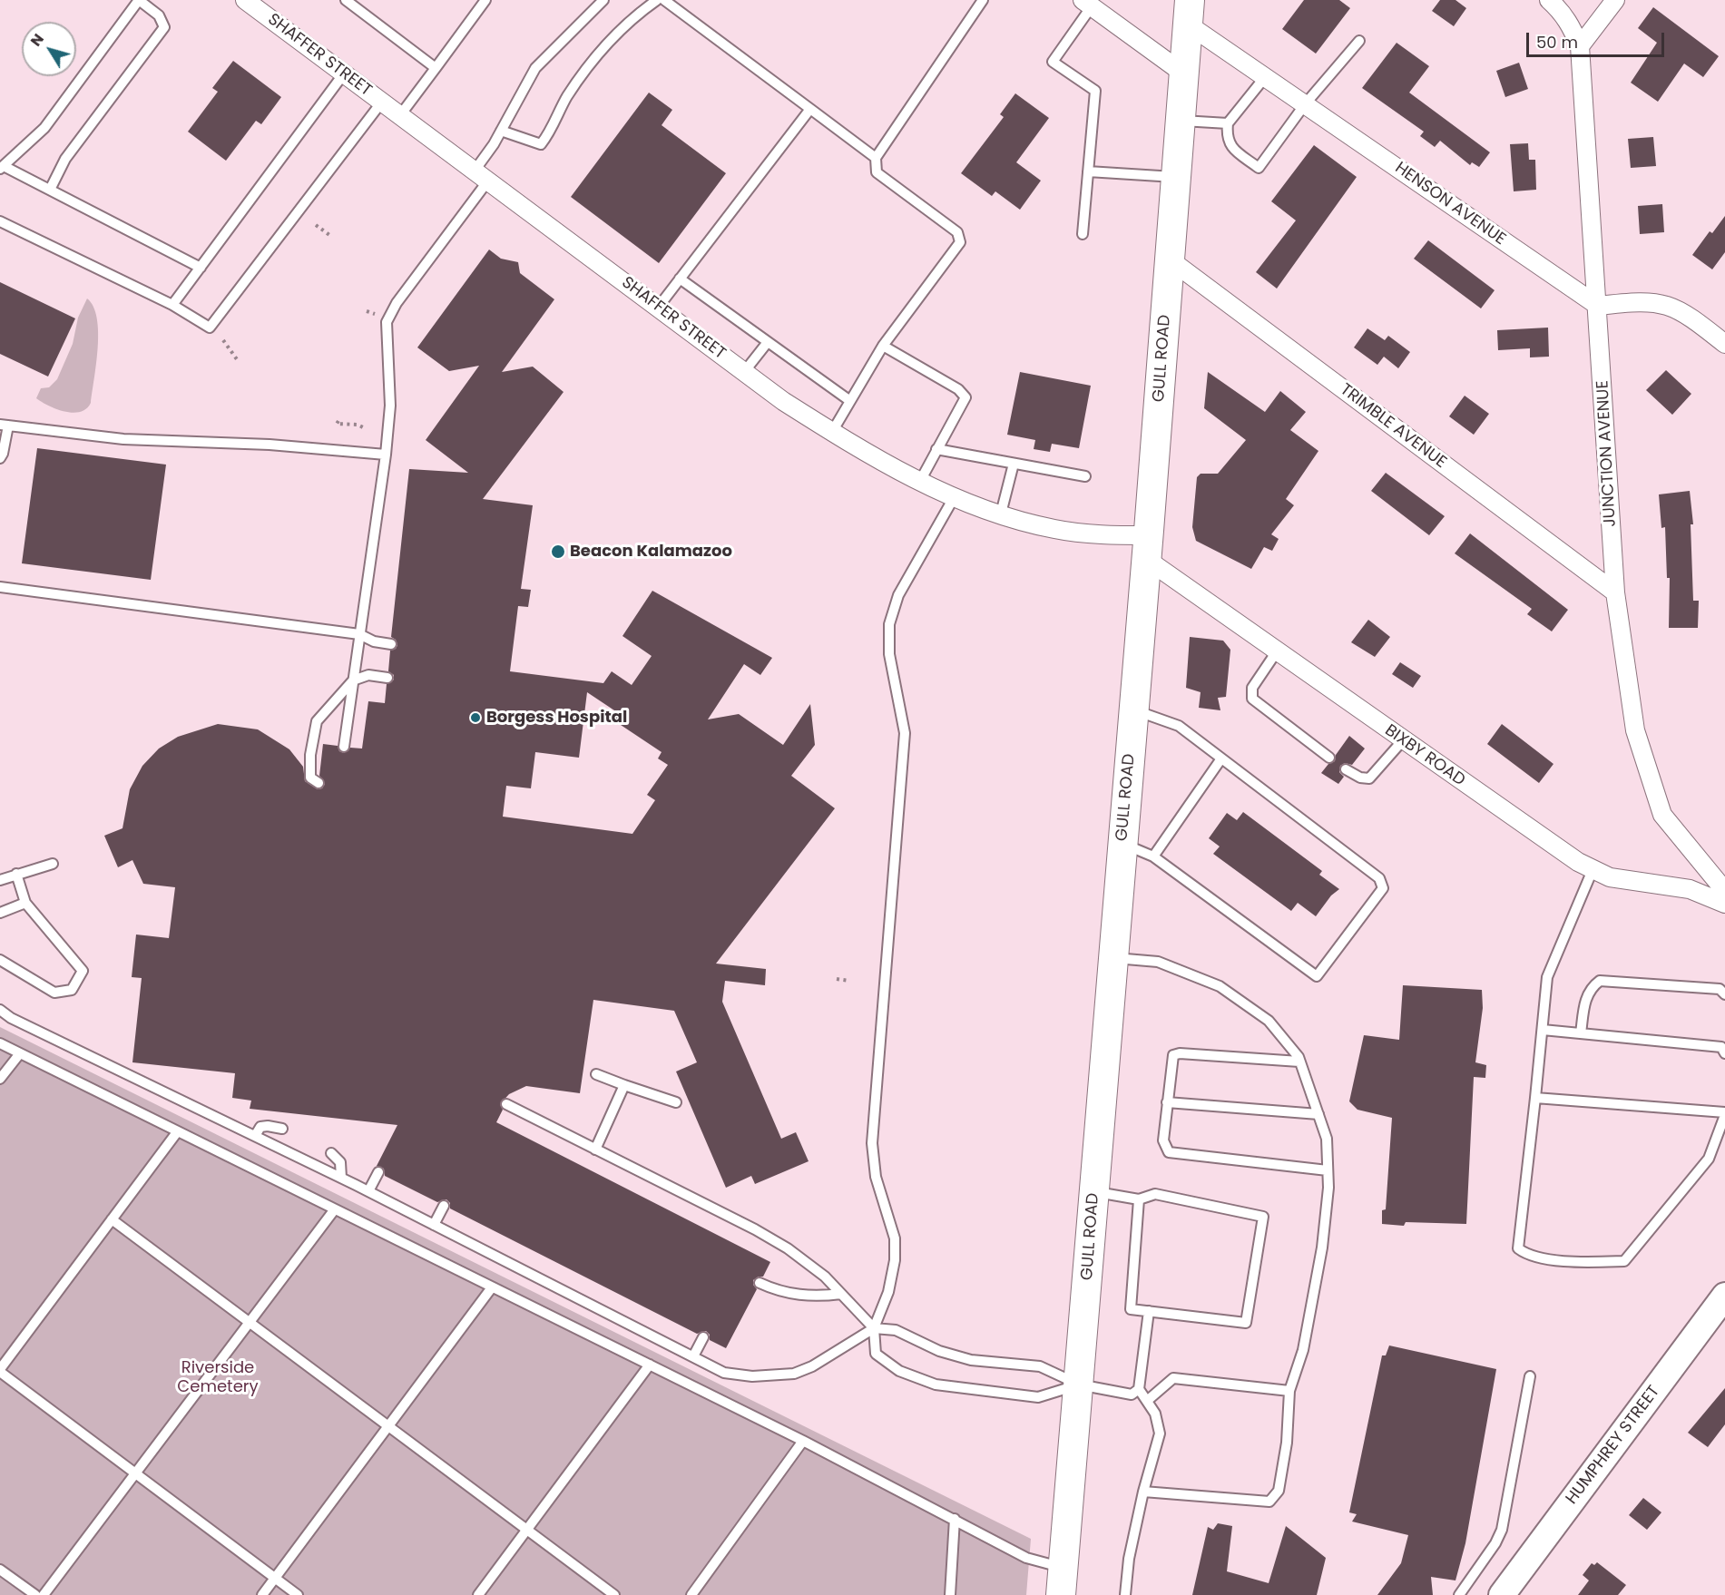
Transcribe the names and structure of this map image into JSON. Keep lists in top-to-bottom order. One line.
{"streets":{"main road":["GULL ROAD"],"street":["SHAFFER STREET","HENSON AVENUE","TRIMBLE AVENUE","JUNCTION AVENUE","BIXBY ROAD","HUMPHREY STREET"]},"crossings":[["SHAFFER STREET","GULL ROAD"],["SHAFFER STREET","BIXBY ROAD"],["HENSON AVENUE","GULL ROAD"],["HENSON AVENUE","JUNCTION AVENUE"],["GULL ROAD","TRIMBLE AVENUE"],["GULL ROAD","BIXBY ROAD"],["TRIMBLE AVENUE","JUNCTION AVENUE"]],"parks":["Riverside Cemetery"],"places":["Beacon Kalamazoo","Borgess Hospital"],"scale_bar":"50 m","north":"top left"}
